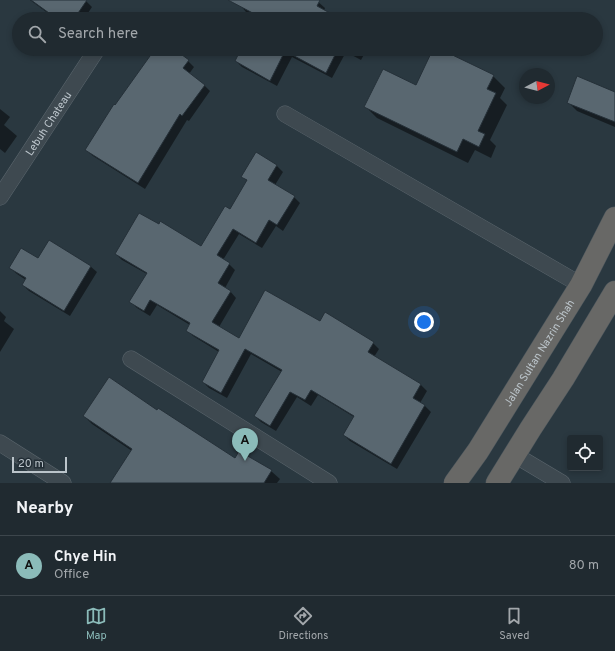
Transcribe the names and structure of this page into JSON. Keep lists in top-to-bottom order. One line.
{"streets":{"highway":["Jalan Sultan Nazrin Shah"],"street":["Lebuh Chateau"]},"scale_bar":"20 m","north":"right","page":{"search":"Search here","pins":"A","scale":"20 m","heading":"Nearby","list":[{"mark":"A","name":"Chye Hin","note":"Office","value":"80 m"}],"nav":["Map","Directions","Saved"]}}
